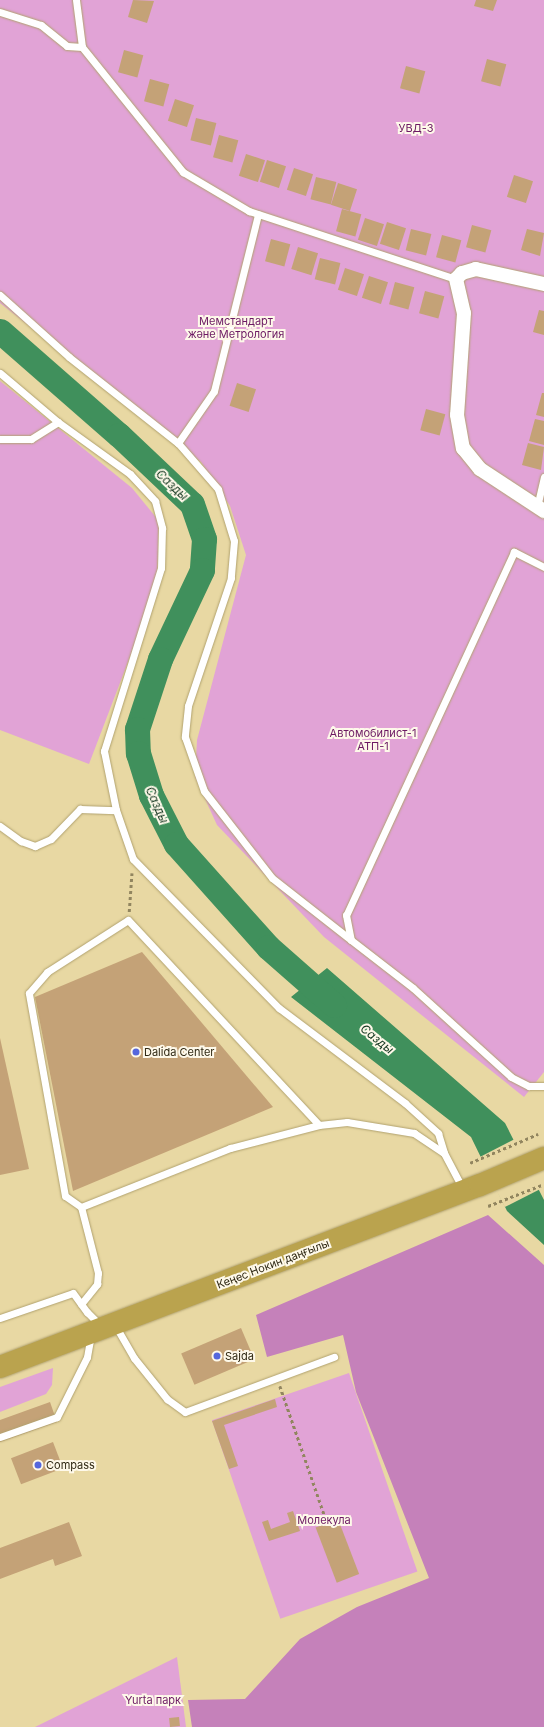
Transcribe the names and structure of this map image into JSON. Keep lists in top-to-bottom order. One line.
{"streets":{"highway":["Кеңес Нокин даңғылы"]},"water":["Сазды"],"parks":["УВД-3","Мемстандарт және Метрология","Автомобилист-1 АТП-1","Молекула","Yurta парк"],"places":["Dalida Center","Sajda","Compass"]}
